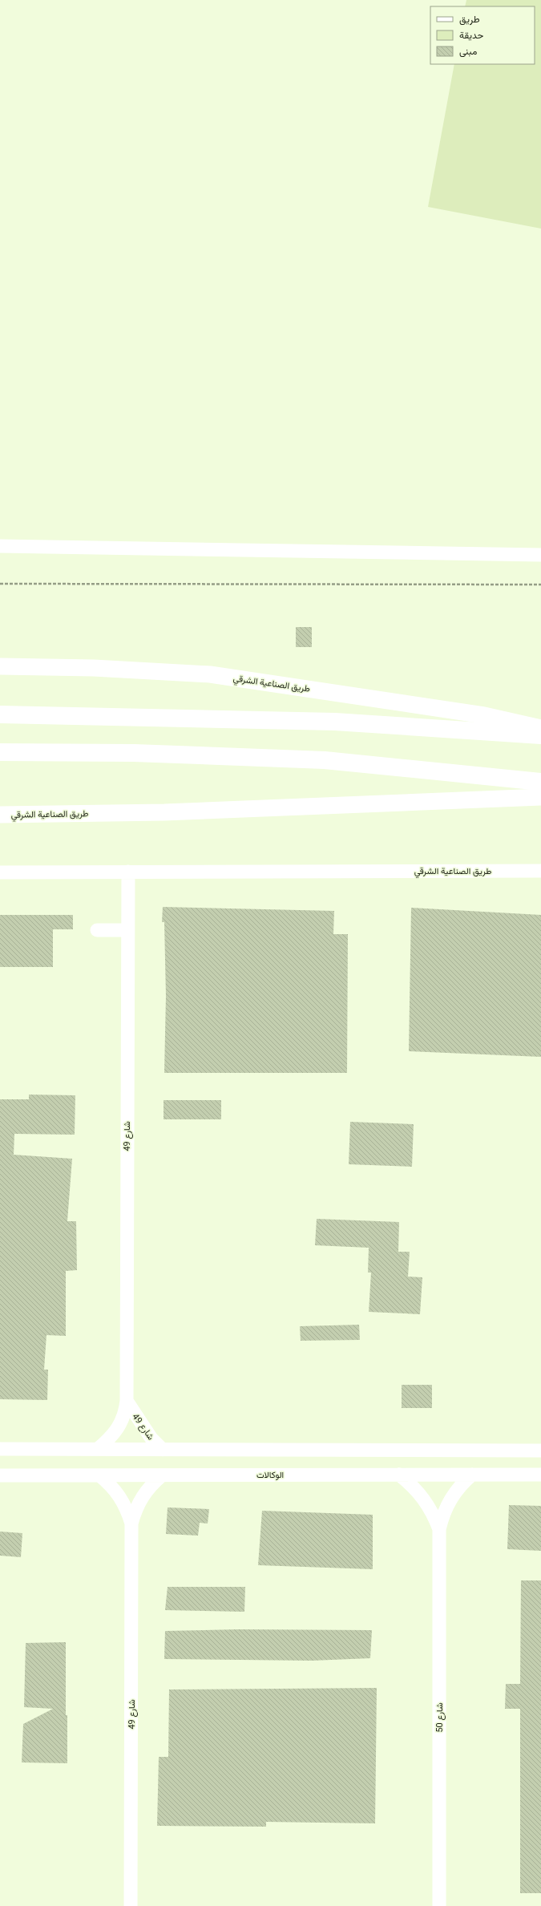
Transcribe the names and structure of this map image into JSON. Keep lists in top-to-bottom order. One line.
{"streets":{"main road":["طريق الصناعية الشرقي"],"street":["شارع 49","الوكالات","شارع 50"]},"crossings":[["طريق الصناعية الشرقي","شارع 49"],["شارع 49","الوكالات"],["الوكالات","شارع 50"]],"legend":["طريق","حديقة","مبنى"]}
